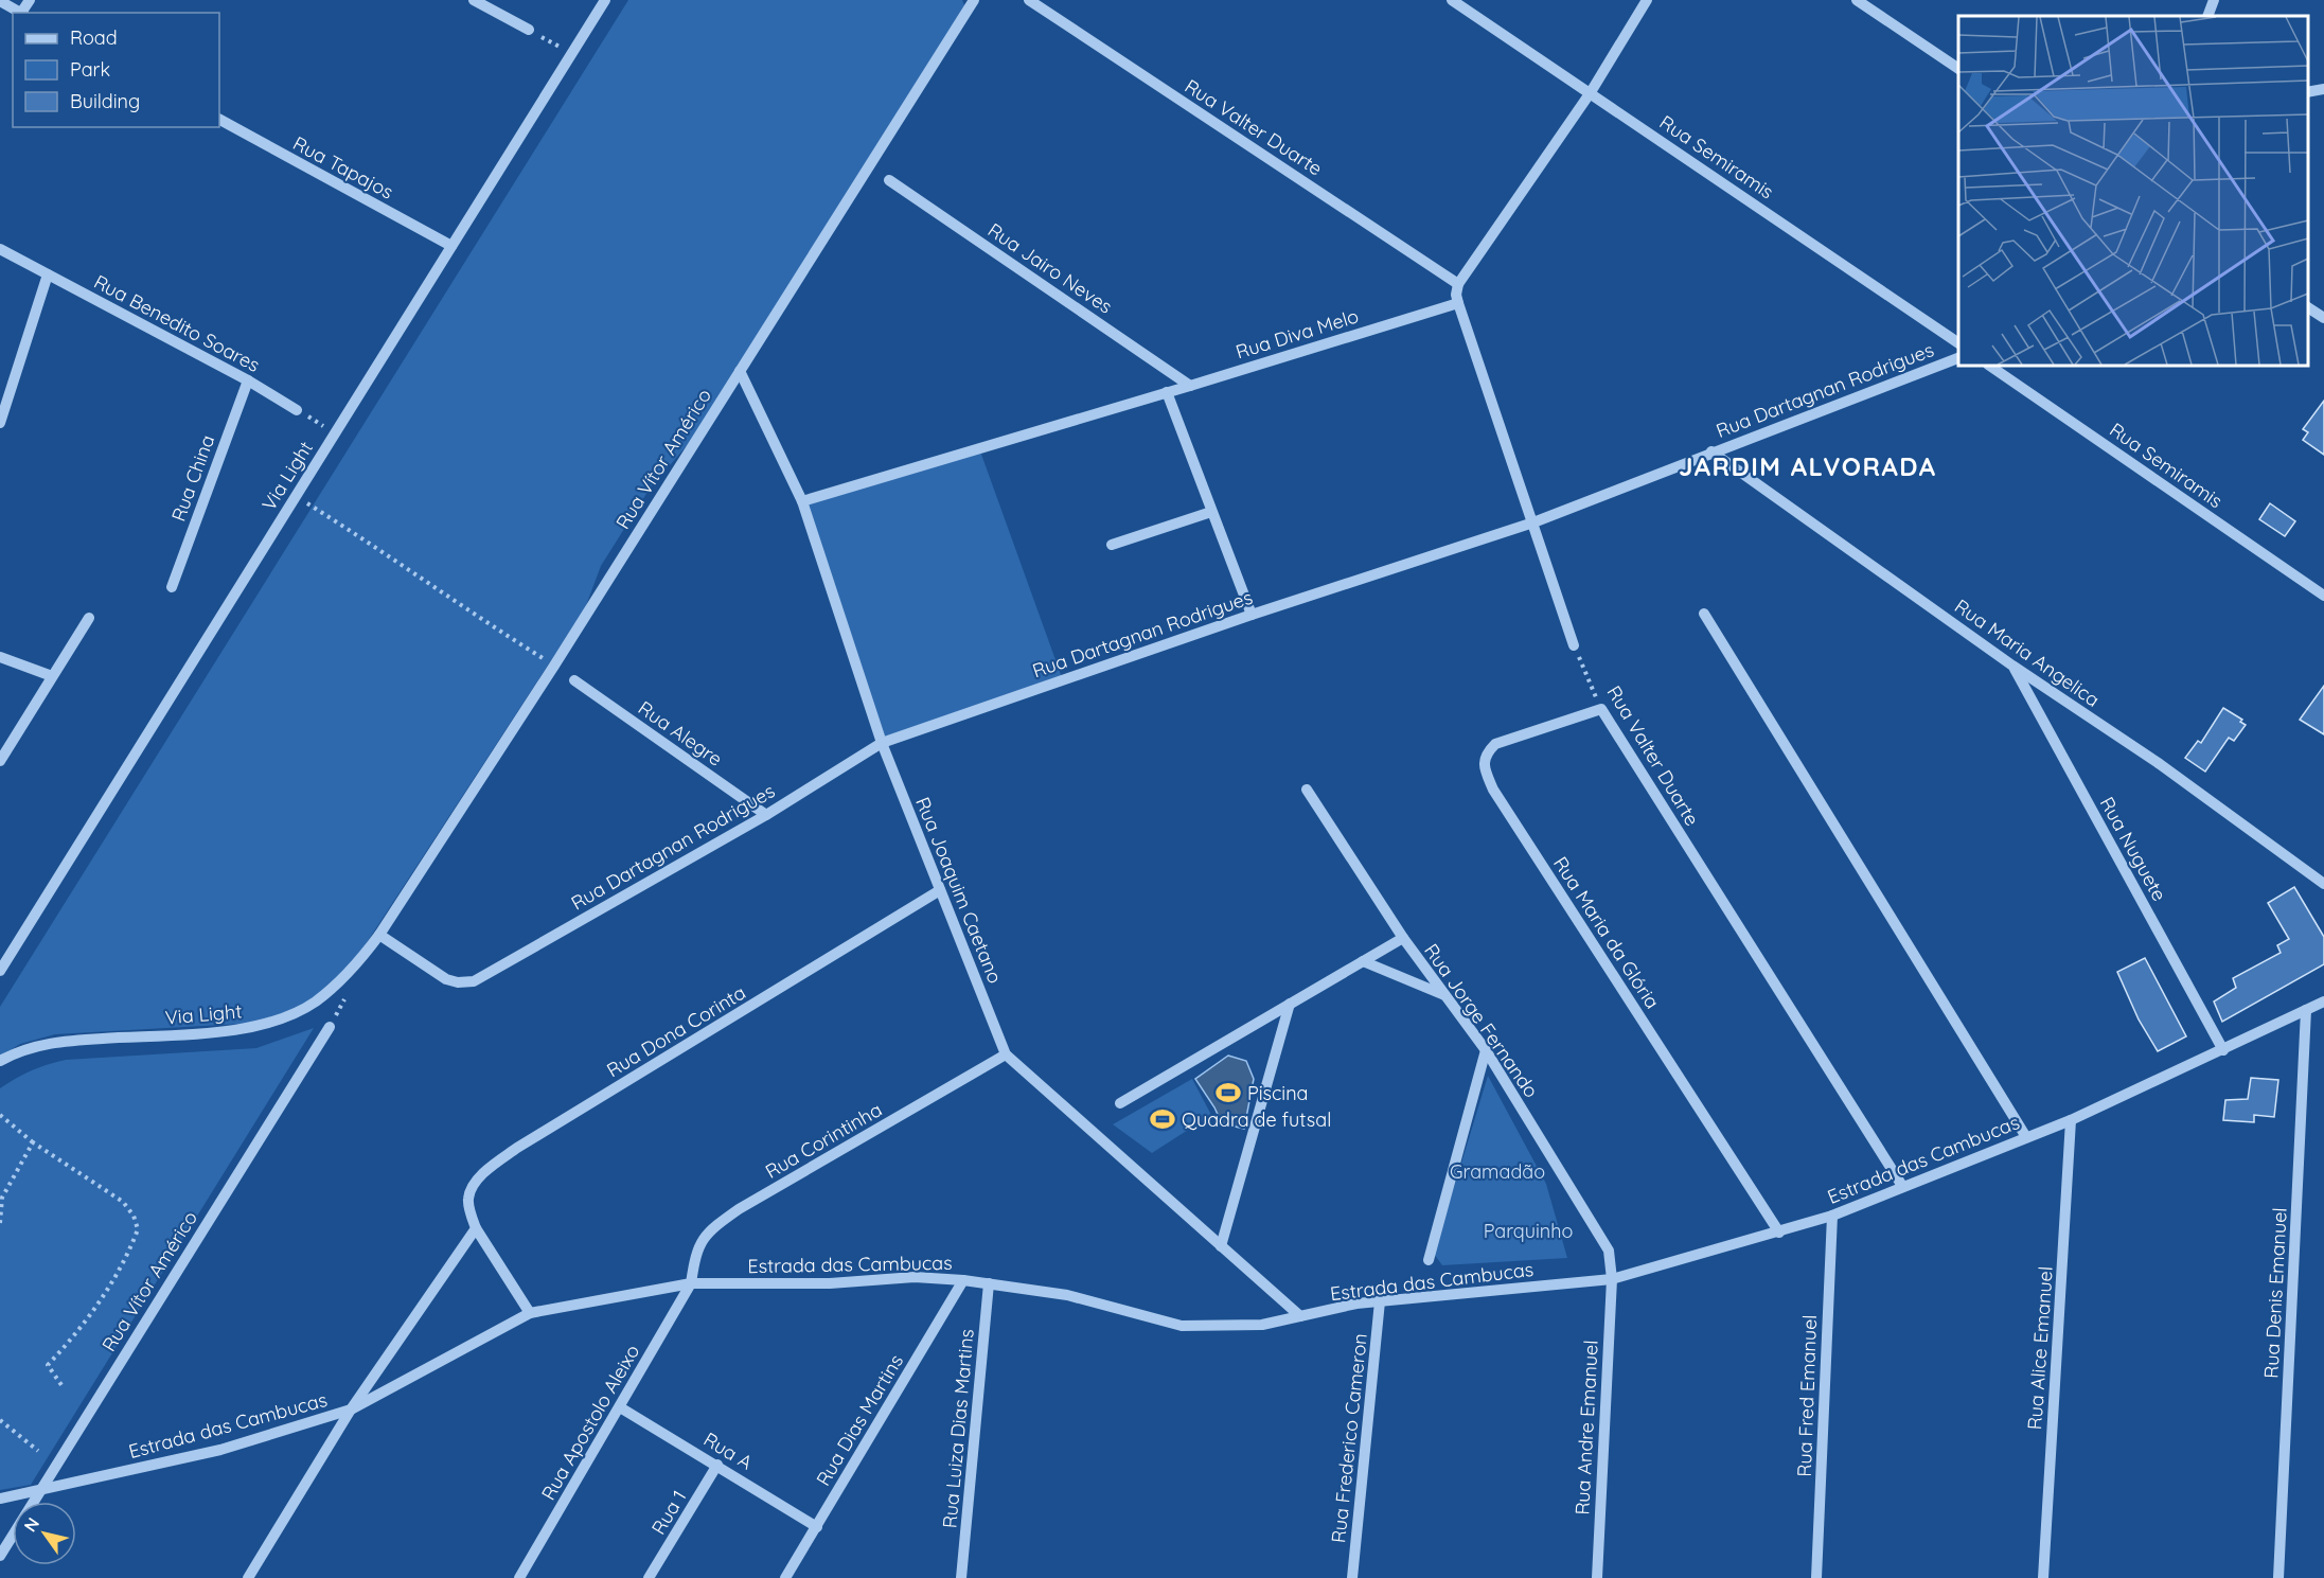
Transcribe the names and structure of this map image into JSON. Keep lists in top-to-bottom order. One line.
{"streets":{"street":["Rua Valter Duarte","Rua Semiramis","Rua Tapajos","Rua Jairo Neves","Rua Benedito Soares","Rua Diva Melo","Rua Dartagnan Rodrigues","Rua Vítor Américo","Via Light","Rua China","Rua Maria Angelica","Rua Alegre","Rua Nuguete","Rua Joaquim Caetano","Rua Maria da Glória","Rua Jorge Fernando","Rua Dona Corinta","Rua Corintinha","Estrada das Cambucas","Rua Denis Emanuel","Rua Alice Emanuel","Rua Fred Emanuel","Rua Dias Martins","Rua Apostolo Aleixo","Rua Andre Emanuel","Rua Luiza Dias Martins","Rua Frederico Cameron","Rua A","Rua 1"]},"crossings":[["Rua Valter Duarte","Rua Maria da Glória"],["Rua Valter Duarte","Estrada das Cambucas"],["Rua Tapajos","Via Light"],["Rua Jairo Neves","Rua Diva Melo"],["Rua Benedito Soares","Rua China"],["Rua Diva Melo","Rua Joaquim Caetano"],["Rua Dartagnan Rodrigues","Rua Vítor Américo"],["Rua Dartagnan Rodrigues","Via Light"],["Rua Dartagnan Rodrigues","Rua Maria Angelica"],["Rua Dartagnan Rodrigues","Rua Alegre"],["Rua Dartagnan Rodrigues","Rua Joaquim Caetano"],["Rua Vítor Américo","Via Light"],["Rua Vítor Américo","Rua Joaquim Caetano"],["Rua Vítor Américo","Estrada das Cambucas"],["Rua Maria Angelica","Rua Nuguete"],["Rua Nuguete","Estrada das Cambucas"],["Rua Joaquim Caetano","Rua Dona Corinta"],["Rua Joaquim Caetano","Rua Corintinha"],["Rua Joaquim Caetano","Estrada das Cambucas"],["Rua Maria da Glória","Estrada das Cambucas"],["Rua Jorge Fernando","Estrada das Cambucas"],["Rua Jorge Fernando","Rua Andre Emanuel"],["Rua Dona Corinta","Estrada das Cambucas"],["Rua Corintinha","Estrada das Cambucas"],["Rua Corintinha","Rua Apostolo Aleixo"],["Estrada das Cambucas","Rua Denis Emanuel"],["Estrada das Cambucas","Rua Alice Emanuel"],["Estrada das Cambucas","Rua Fred Emanuel"],["Estrada das Cambucas","Rua Dias Martins"],["Estrada das Cambucas","Rua Apostolo Aleixo"],["Estrada das Cambucas","Rua Andre Emanuel"],["Estrada das Cambucas","Rua Luiza Dias Martins"],["Estrada das Cambucas","Rua Frederico Cameron"],["Rua Dias Martins","Rua A"],["Rua Apostolo Aleixo","Rua A"],["Rua A","Rua 1"]],"districts":["JARDIM ALVORADA"],"parks":["Gramadão","Parquinho"],"places":{"sports":["Piscina","Quadra de futsal"]},"legend":["Road","Park","Building"],"north":"top left"}
